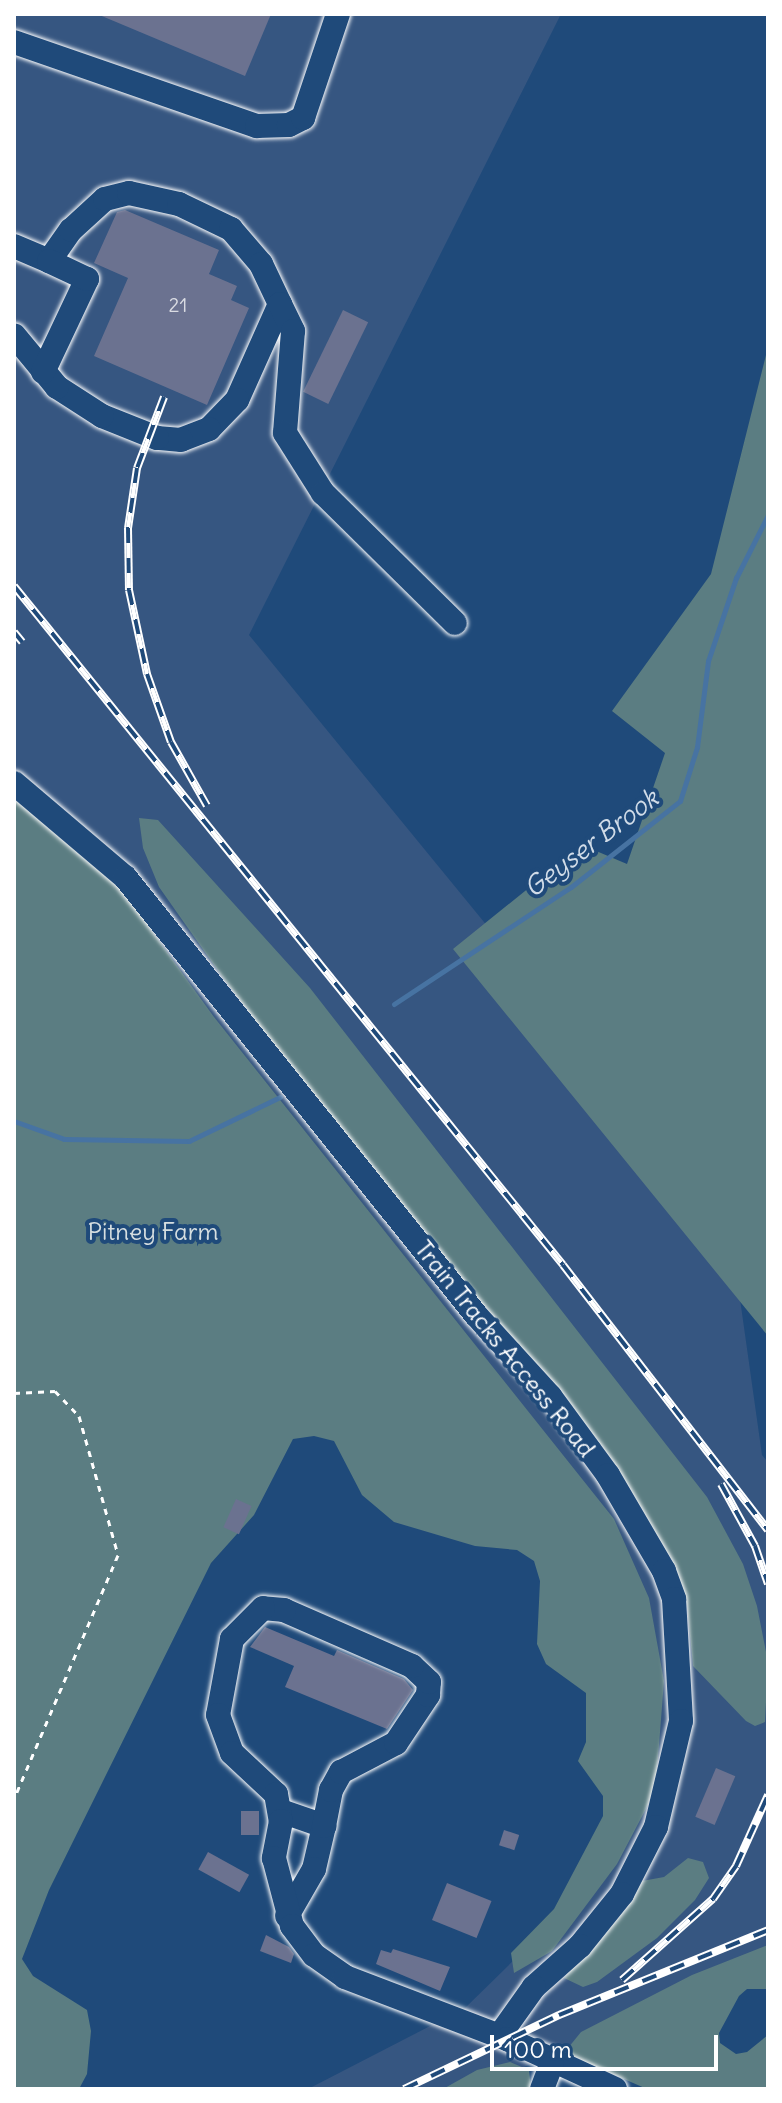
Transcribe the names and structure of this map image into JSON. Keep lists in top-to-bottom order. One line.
{"streets":{"street":["Train Tracks Access Road"]},"water":["Geyser Brook"],"parks":["Pitney Farm"],"house_numbers":["21"],"scale_bar":"100 m"}
